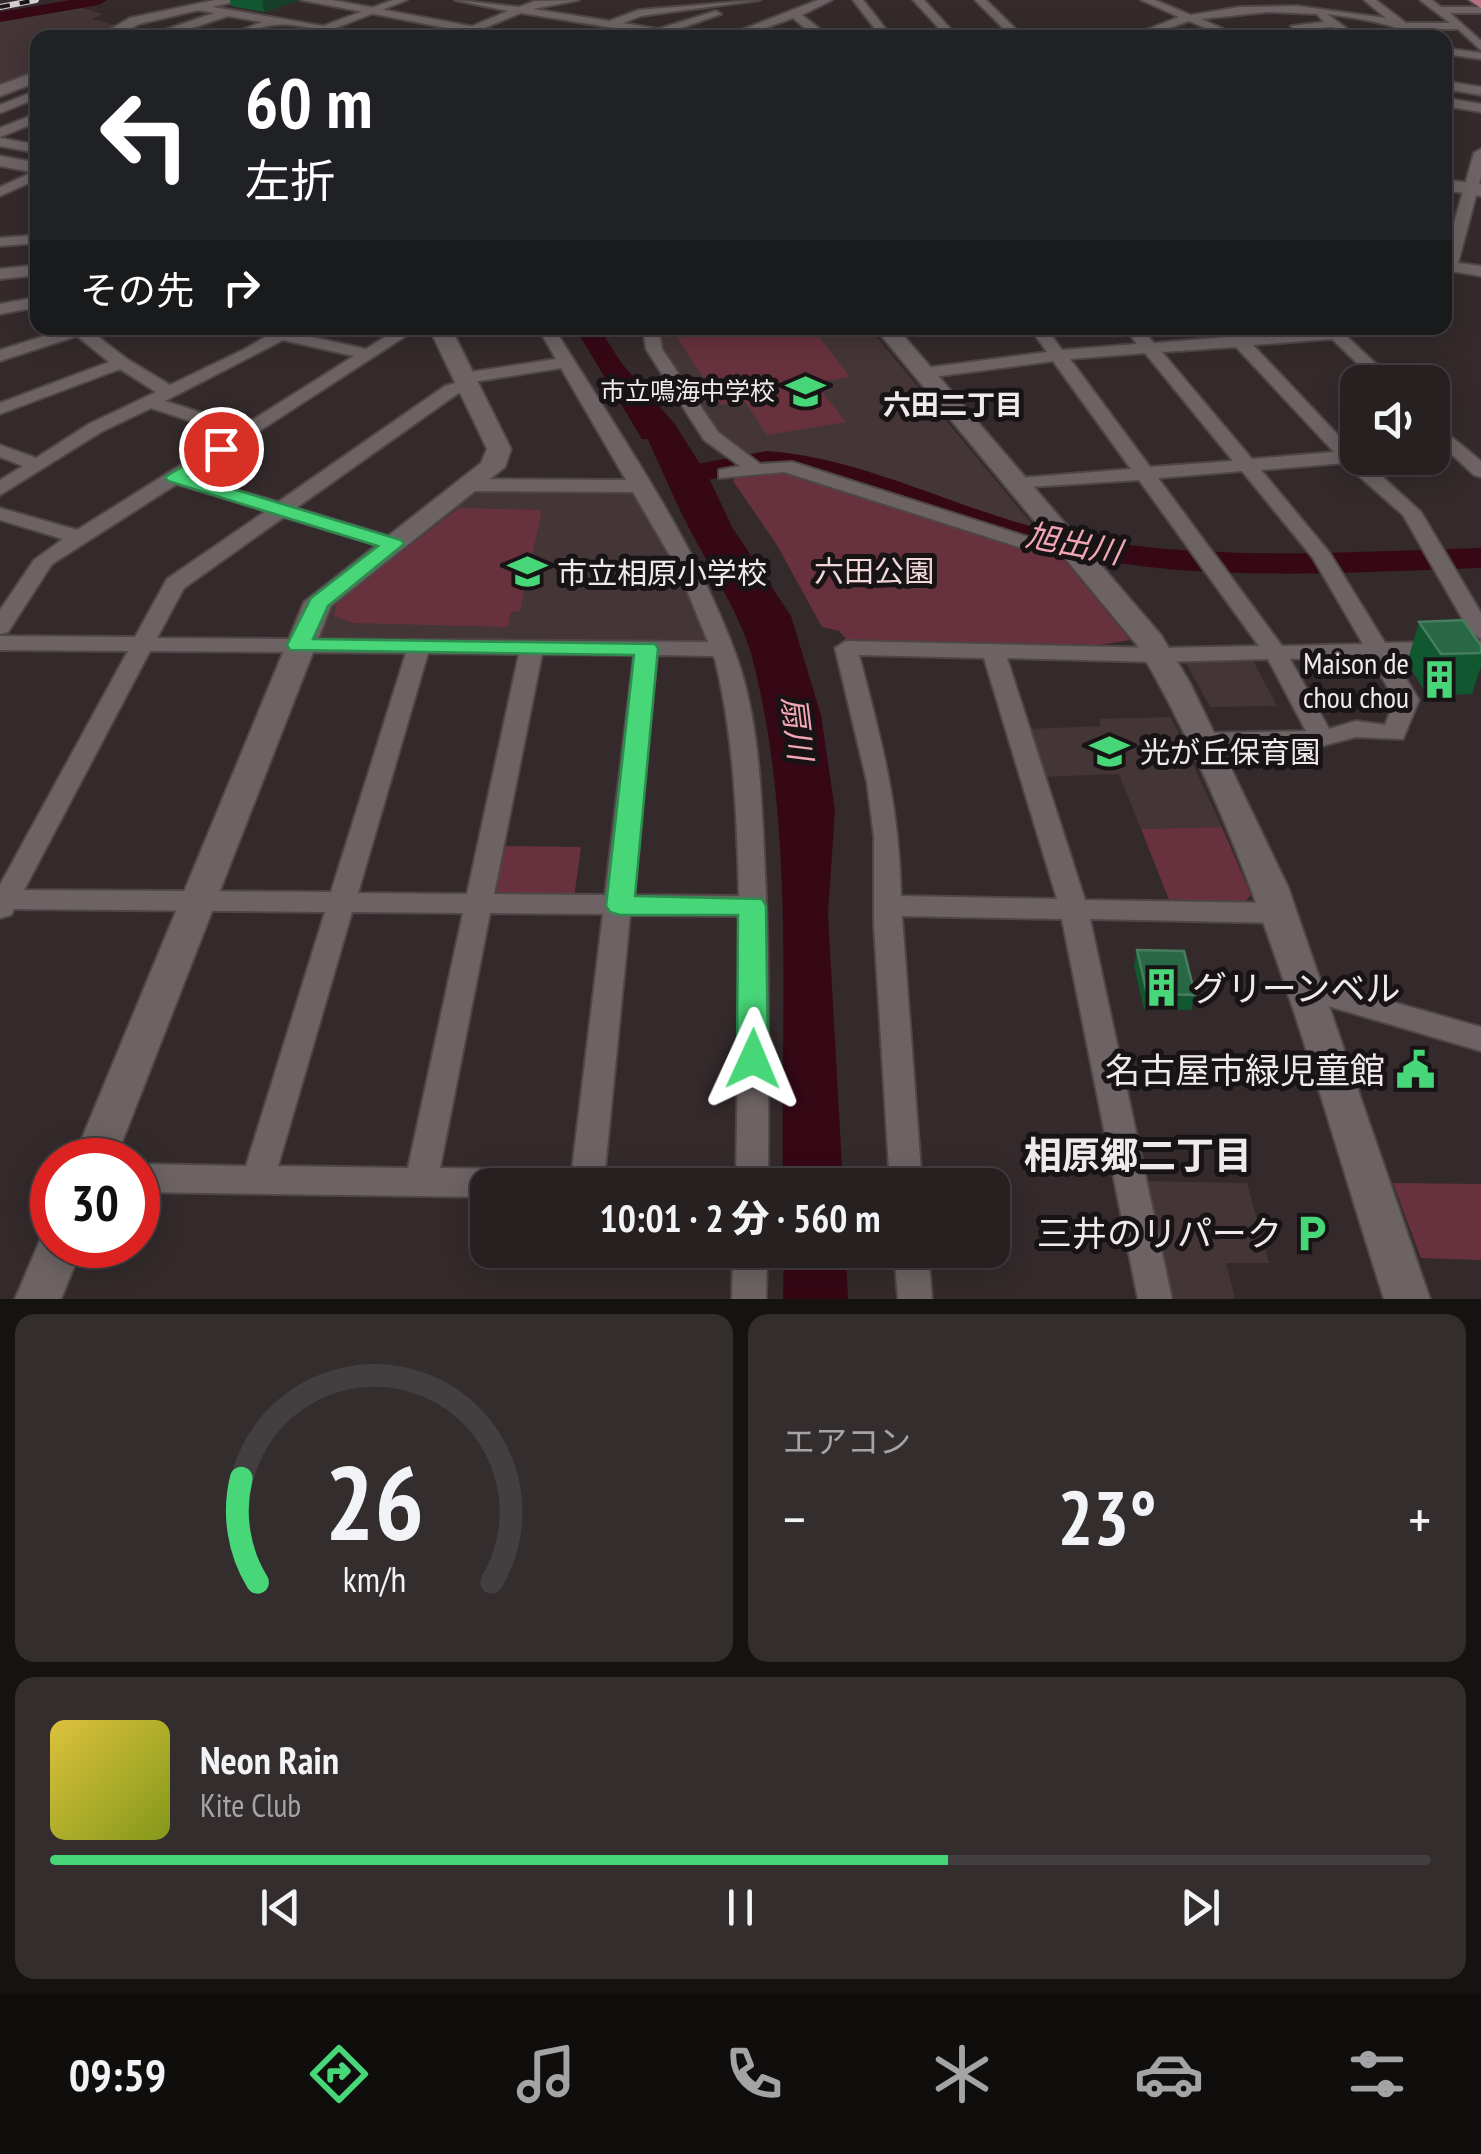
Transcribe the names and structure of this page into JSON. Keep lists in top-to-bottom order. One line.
{"districts":["六田二丁目","相原郷二丁目"],"water":["旭出川","扇川"],"parks":["六田公園"],"places":{"school or university":["市立鳴海中学校","市立相原小学校","光が丘保育園"],"building":["Maison de chou chou","グリーンベル"],"public building":["名古屋市緑児童館"],"parking":["三井のリパーク"]},"page":{"turn":["60 m","左折"],"then":"その先","limit":"30","trip":"10:01 · 2 分 · 560 m","tile":"エアコン","heat":["−","23°","+"],"song":["Neon Rain","Kite Club"],"tabs":"09:59","gauge":["26","km/h"]}}
